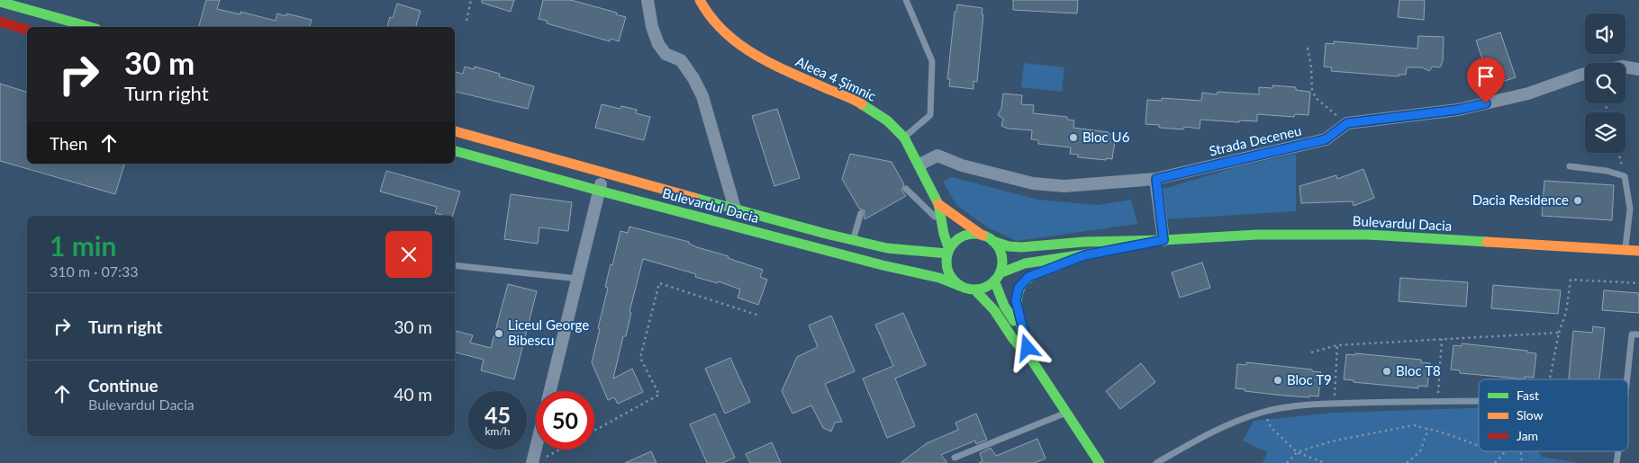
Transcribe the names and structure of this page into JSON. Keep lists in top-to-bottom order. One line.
{"streets":{"main road":["Aleea 4 Șimnic","Bulevardul Dacia"],"street":["Strada Deceneu"]},"crossings":[["Aleea 4 Șimnic","Strada Deceneu"],["Aleea 4 Șimnic","Bulevardul Dacia"]],"places":["Bloc U6","Dacia Residence","Liceul George Bibescu","Bloc T8","Bloc T9"],"legend":["Fast","Slow","Jam"],"page":{"turn":["30 m","Turn right"],"then":"Then","heading":["1 min","310 m · 07:33"],"list":[{"name":"Turn right","value":"30 m"},{"name":"Continue","note":"Bulevardul Dacia","value":"40 m"}],"speed":"45 km/h","limit":"50"}}
